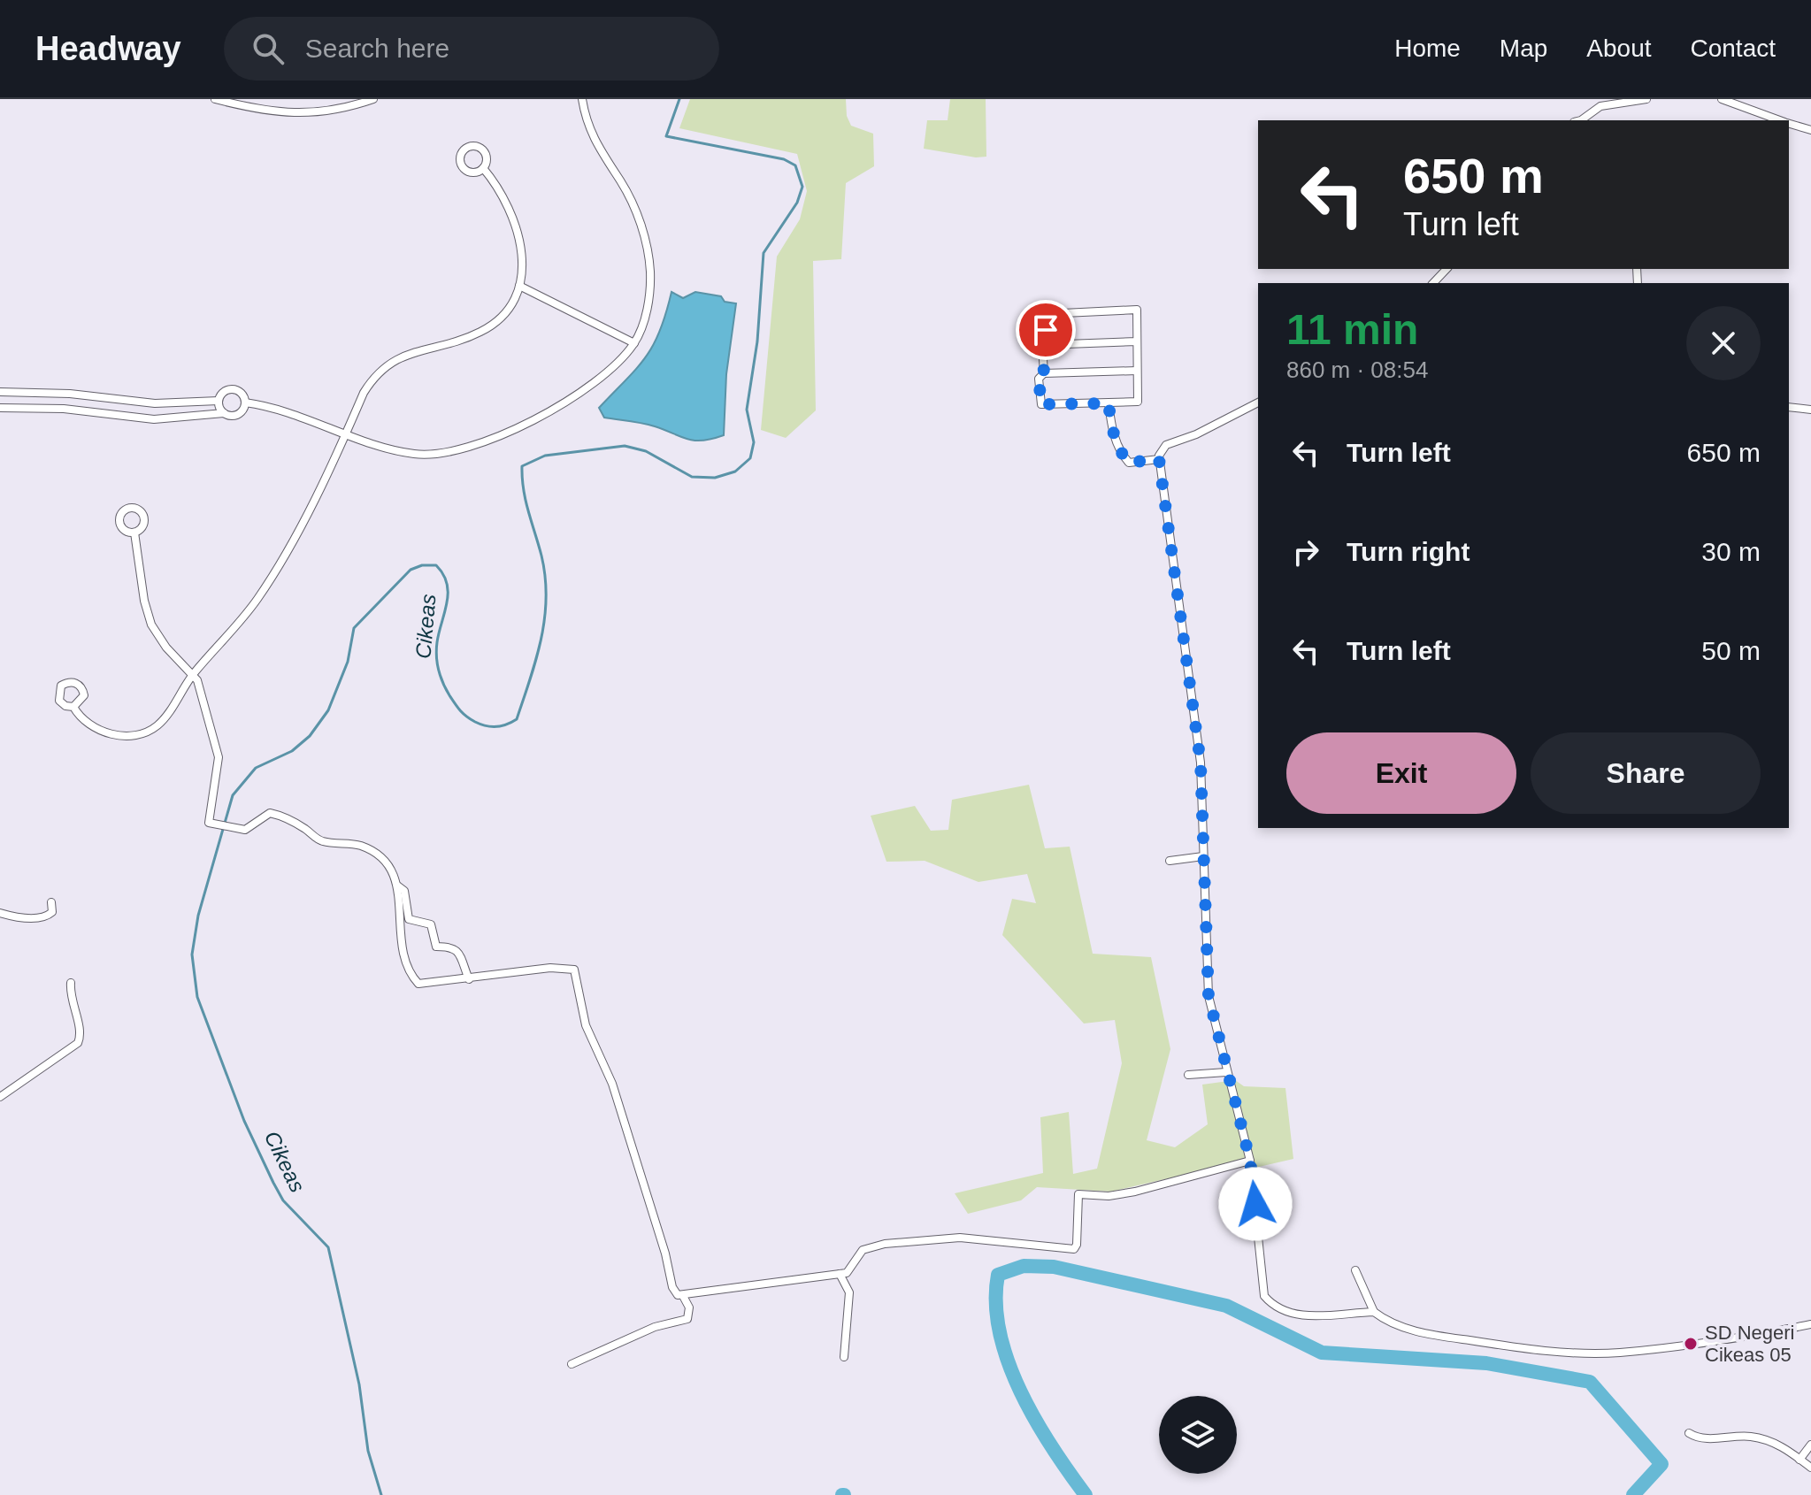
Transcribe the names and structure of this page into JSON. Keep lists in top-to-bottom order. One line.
{"water":["Cikeas"],"places":["SD Negeri Cikeas 05"],"page":{"header":"Headway","search":"Search here","nav":["Home","Map","About","Contact"],"turn":["650 m","Turn left"],"heading":["11 min","860 m · 08:54"],"list":[{"name":"Turn left","value":"650 m"},{"name":"Turn right","value":"30 m"},{"name":"Turn left","value":"50 m"}],"buttons":["Exit","Share"]}}
